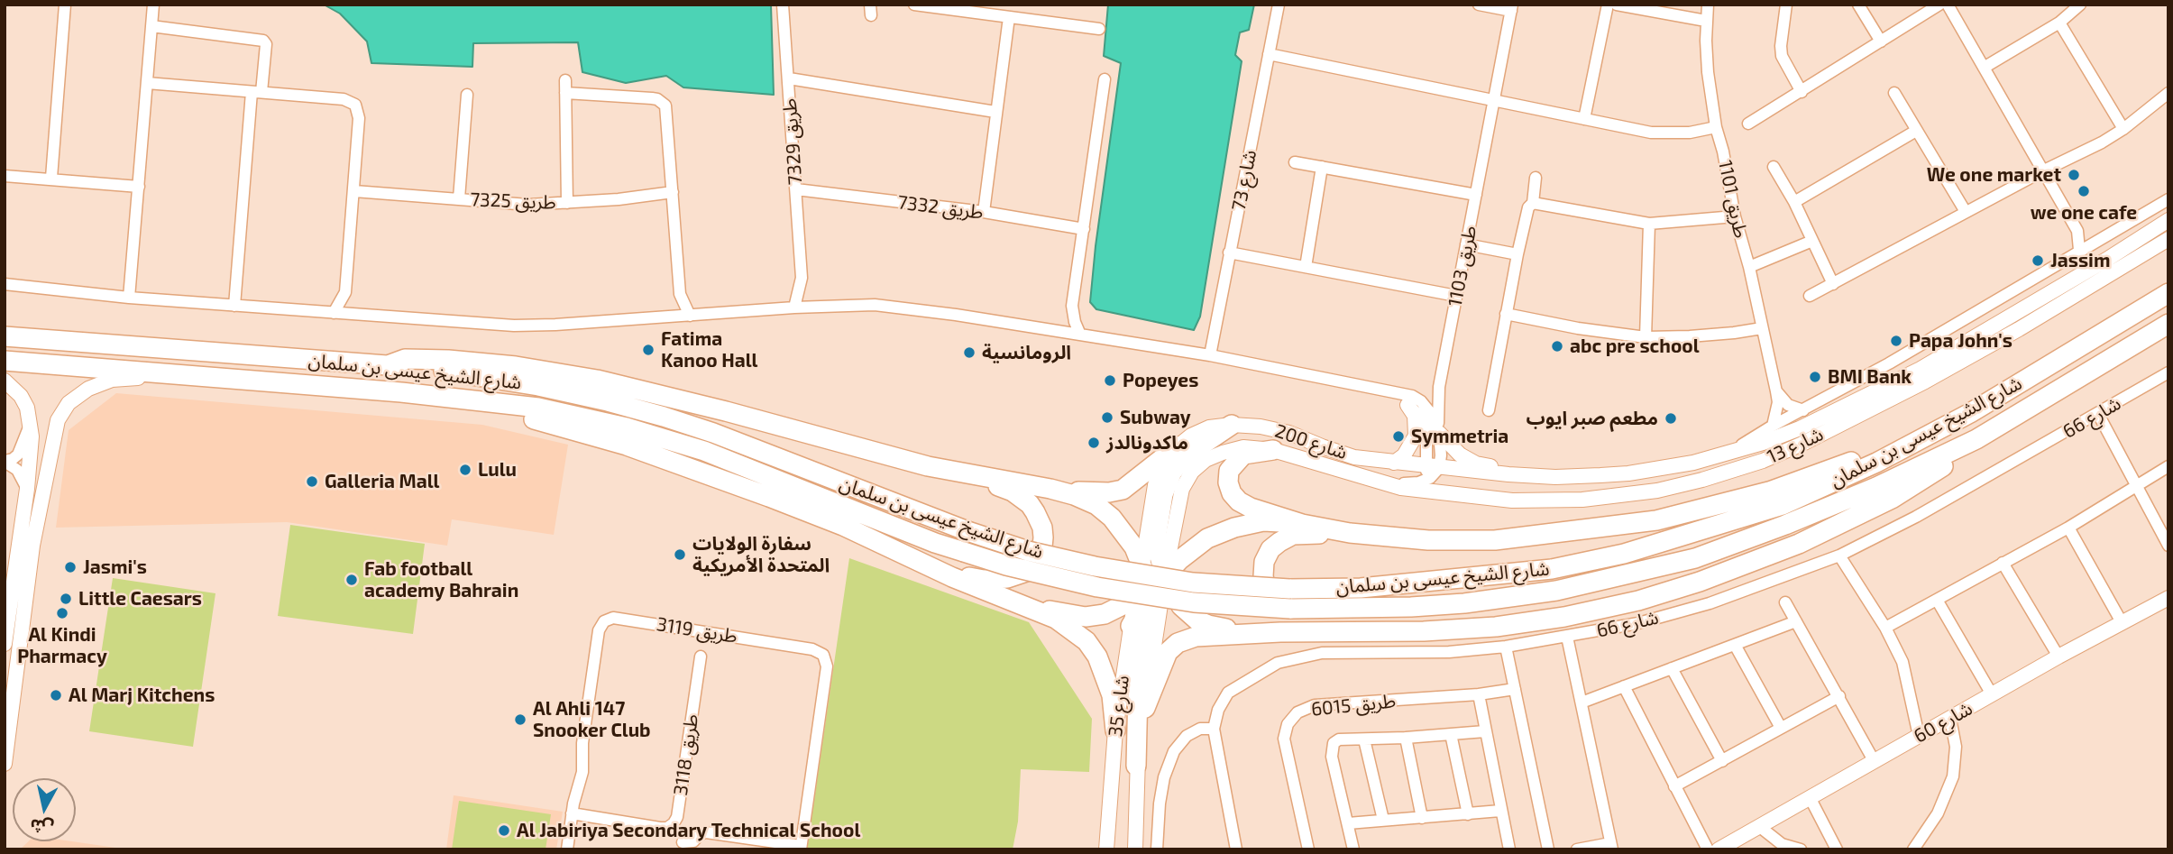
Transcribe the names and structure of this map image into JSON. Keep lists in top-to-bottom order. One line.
{"streets":{"highway":["شارع الشيخ عيسى بن سلمان"],"street":["طريق 7329","شارع 73","طريق 1101","طريق 7325","طريق 7332","طريق 1103","شارع 66","شارع 200","شارع 13","طريق 3119","طريق 6015","شارع 35","شارع 60","طريق 3118"]},"crossings":[["طريق 7329","طريق 7332"],["شارع 200","شارع 13"],["شارع 200","شارع 35"],["طريق 3119","طريق 3118"]],"places":["We one market","we one cafe","Jassim","Papa John's","abc pre school","Fatima Kanoo Hall","الرومانسية","BMI Bank","Popeyes","Subway","مطعم صبر ايوب","Symmetria","ماكدونالدز","Lulu","Galleria Mall","سفارة الولايات المتحدة الأمريكية","Jasmi's","Fab football academy Bahrain","Little Caesars","Al Kindi Pharmacy","Al Marj Kitchens","Al Ahli 147 Snooker Club","Al Jabiriya Secondary Technical School"],"north":"bottom"}
